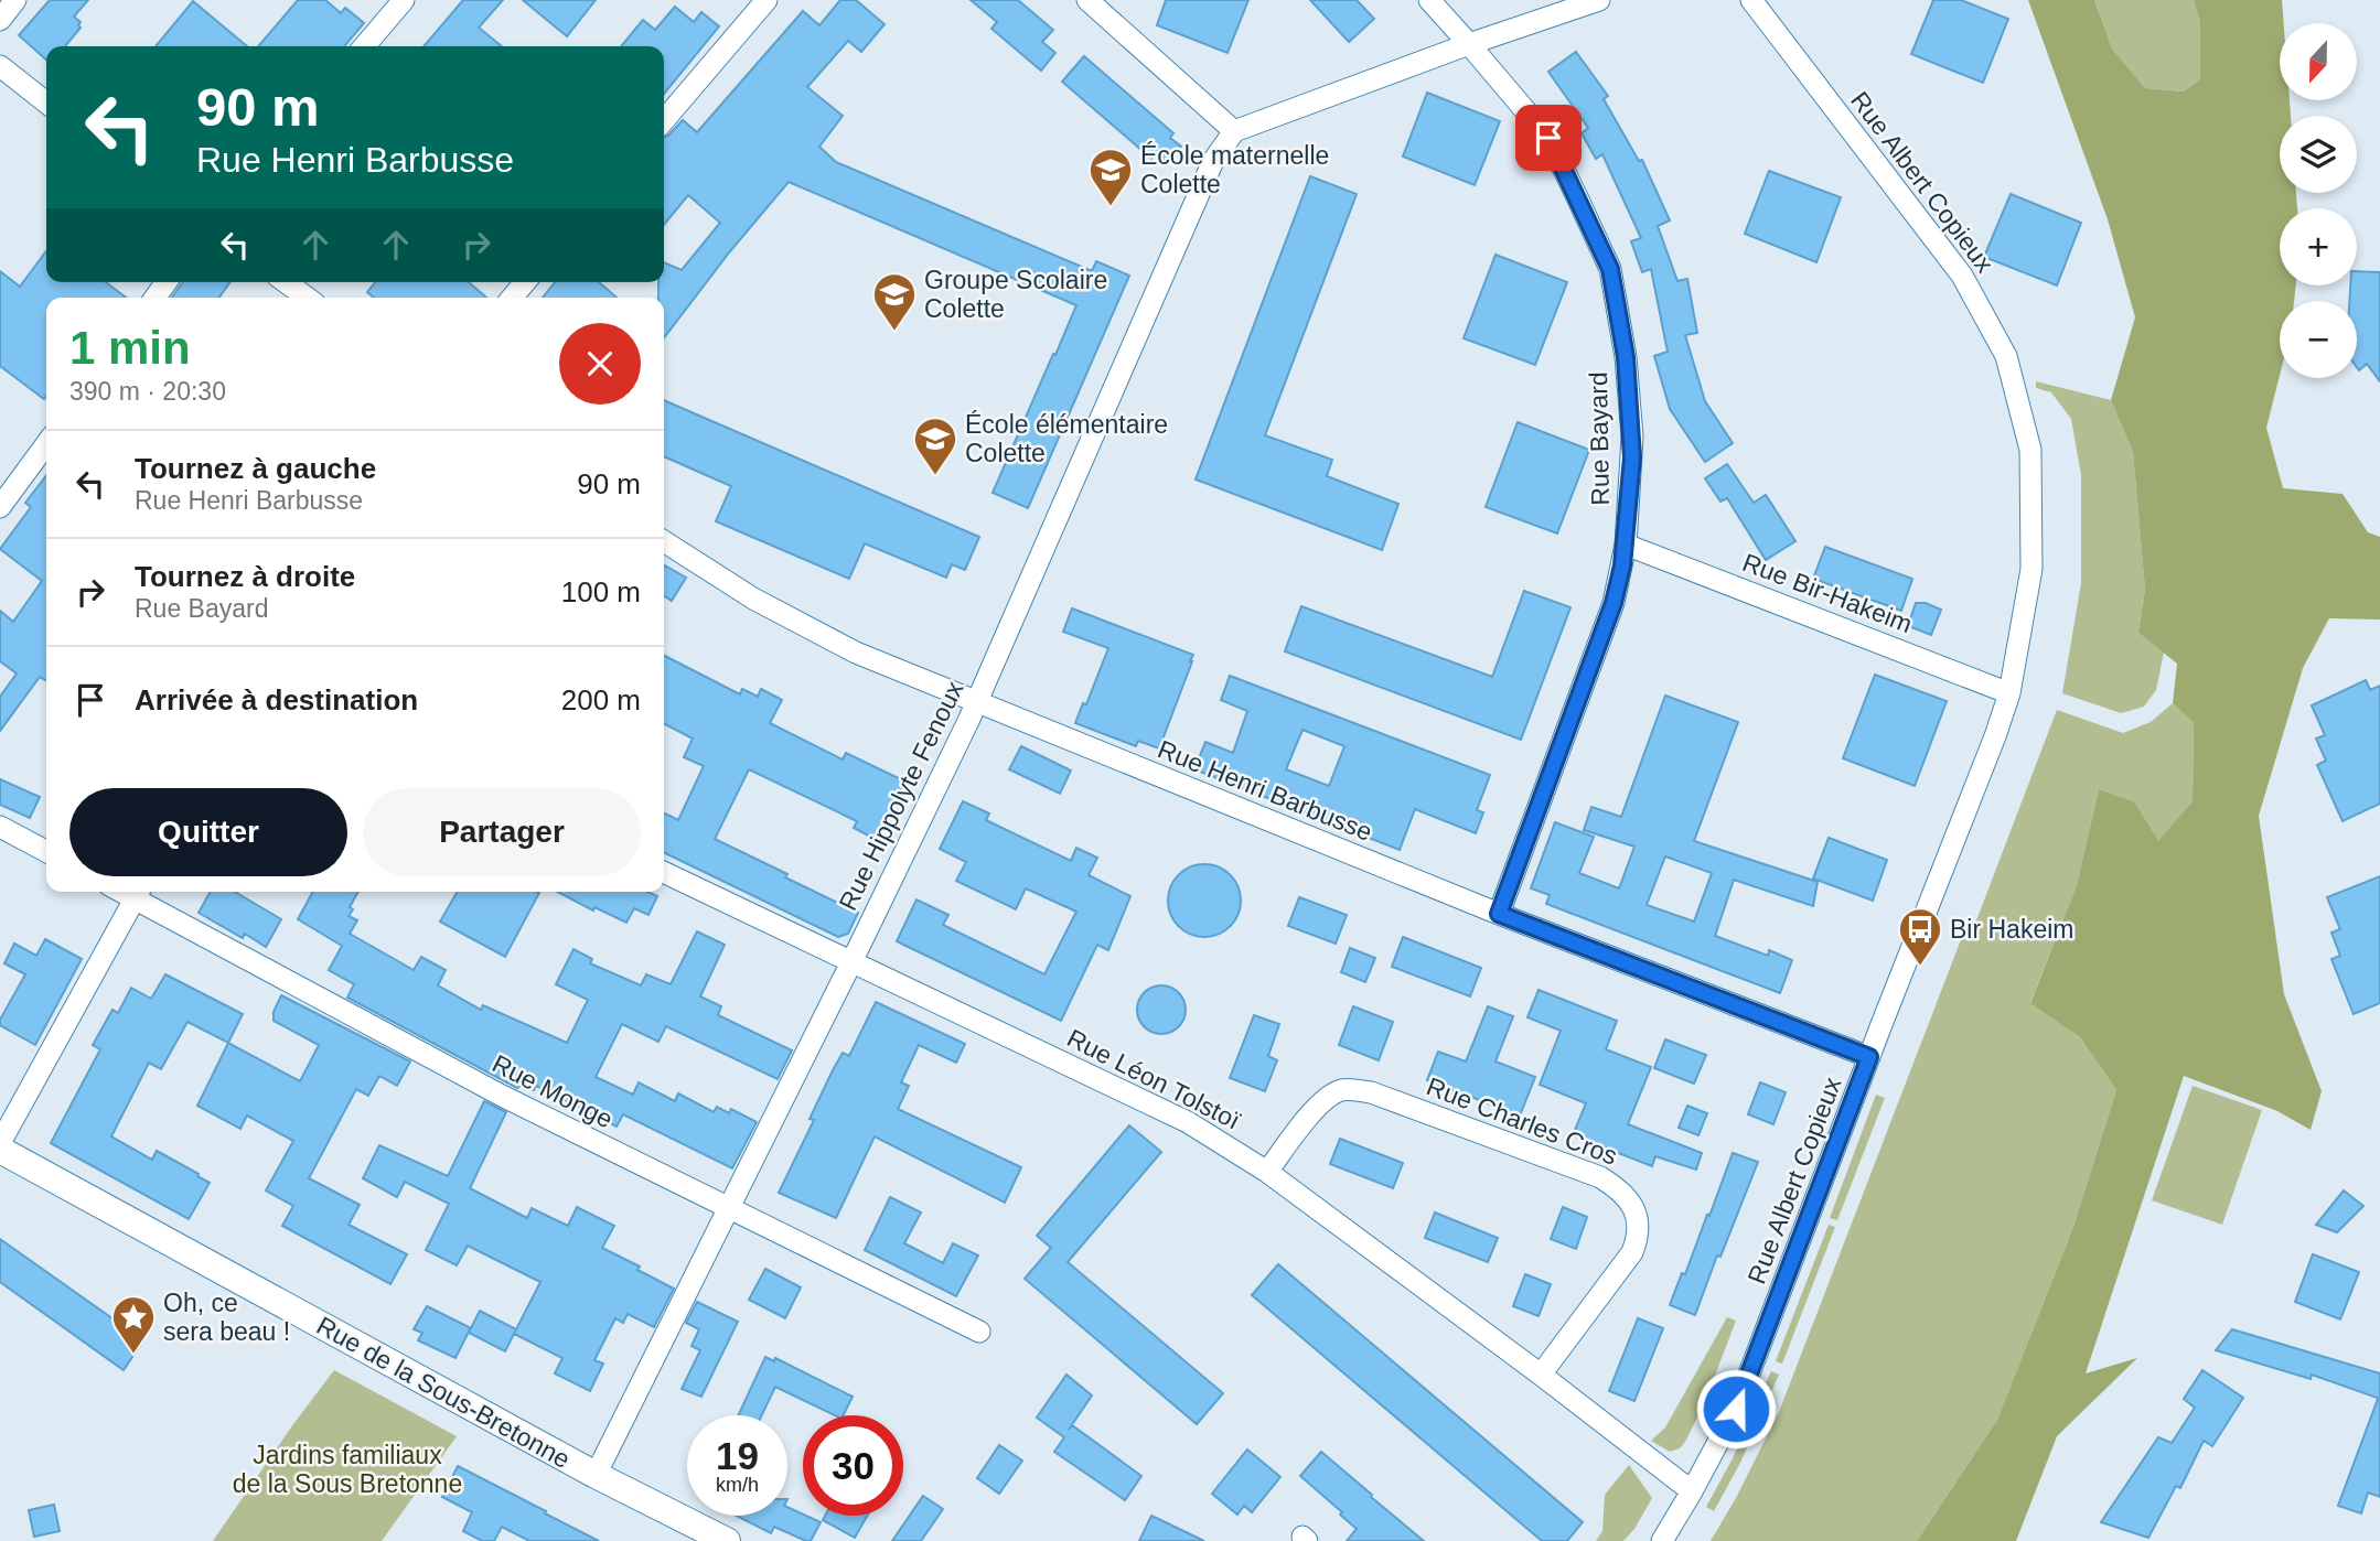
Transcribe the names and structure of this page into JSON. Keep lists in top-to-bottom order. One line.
{"streets":{"street":["Rue Albert Copieux","Rue Bayard","Rue Bir-Hakeim","Rue Henri Barbusse","Rue Hippolyte Fenoux","Rue Léon Tolstoï","Rue Monge","Rue Charles Cros","Rue de la Sous-Bretonne"]},"crossings":[["Rue Albert Copieux","Rue Bir-Hakeim"],["Rue Albert Copieux","Rue Henri Barbusse"],["Rue Albert Copieux","Rue Léon Tolstoï"],["Rue Bayard","Rue Bir-Hakeim"],["Rue Bayard","Rue Henri Barbusse"],["Rue Henri Barbusse","Rue Hippolyte Fenoux"],["Rue Hippolyte Fenoux","Rue Léon Tolstoï"],["Rue Hippolyte Fenoux","Rue Monge"],["Rue Hippolyte Fenoux","Rue de la Sous-Bretonne"],["Rue Léon Tolstoï","Rue Charles Cros"]],"parks":["Jardins familiaux de la Sous Bretonne"],"places":{"school or university":["École maternelle Colette","Groupe Scolaire Colette","École élémentaire Colette"],"bus stop":["Bir Hakeim"],"place":["Oh, ce sera beau !"]},"north":"bottom","page":{"map_buttons":["+","−"],"turn":["90 m","Rue Henri Barbusse"],"heading":["1 min","390 m · 20:30"],"list":[{"name":"Tournez à gauche","note":"Rue Henri Barbusse","value":"90 m"},{"name":"Tournez à droite","note":"Rue Bayard","value":"100 m"},{"name":"Arrivée à destination","value":"200 m"}],"buttons":["Quitter","Partager"],"speed":"19 km/h","limit":"30"}}
